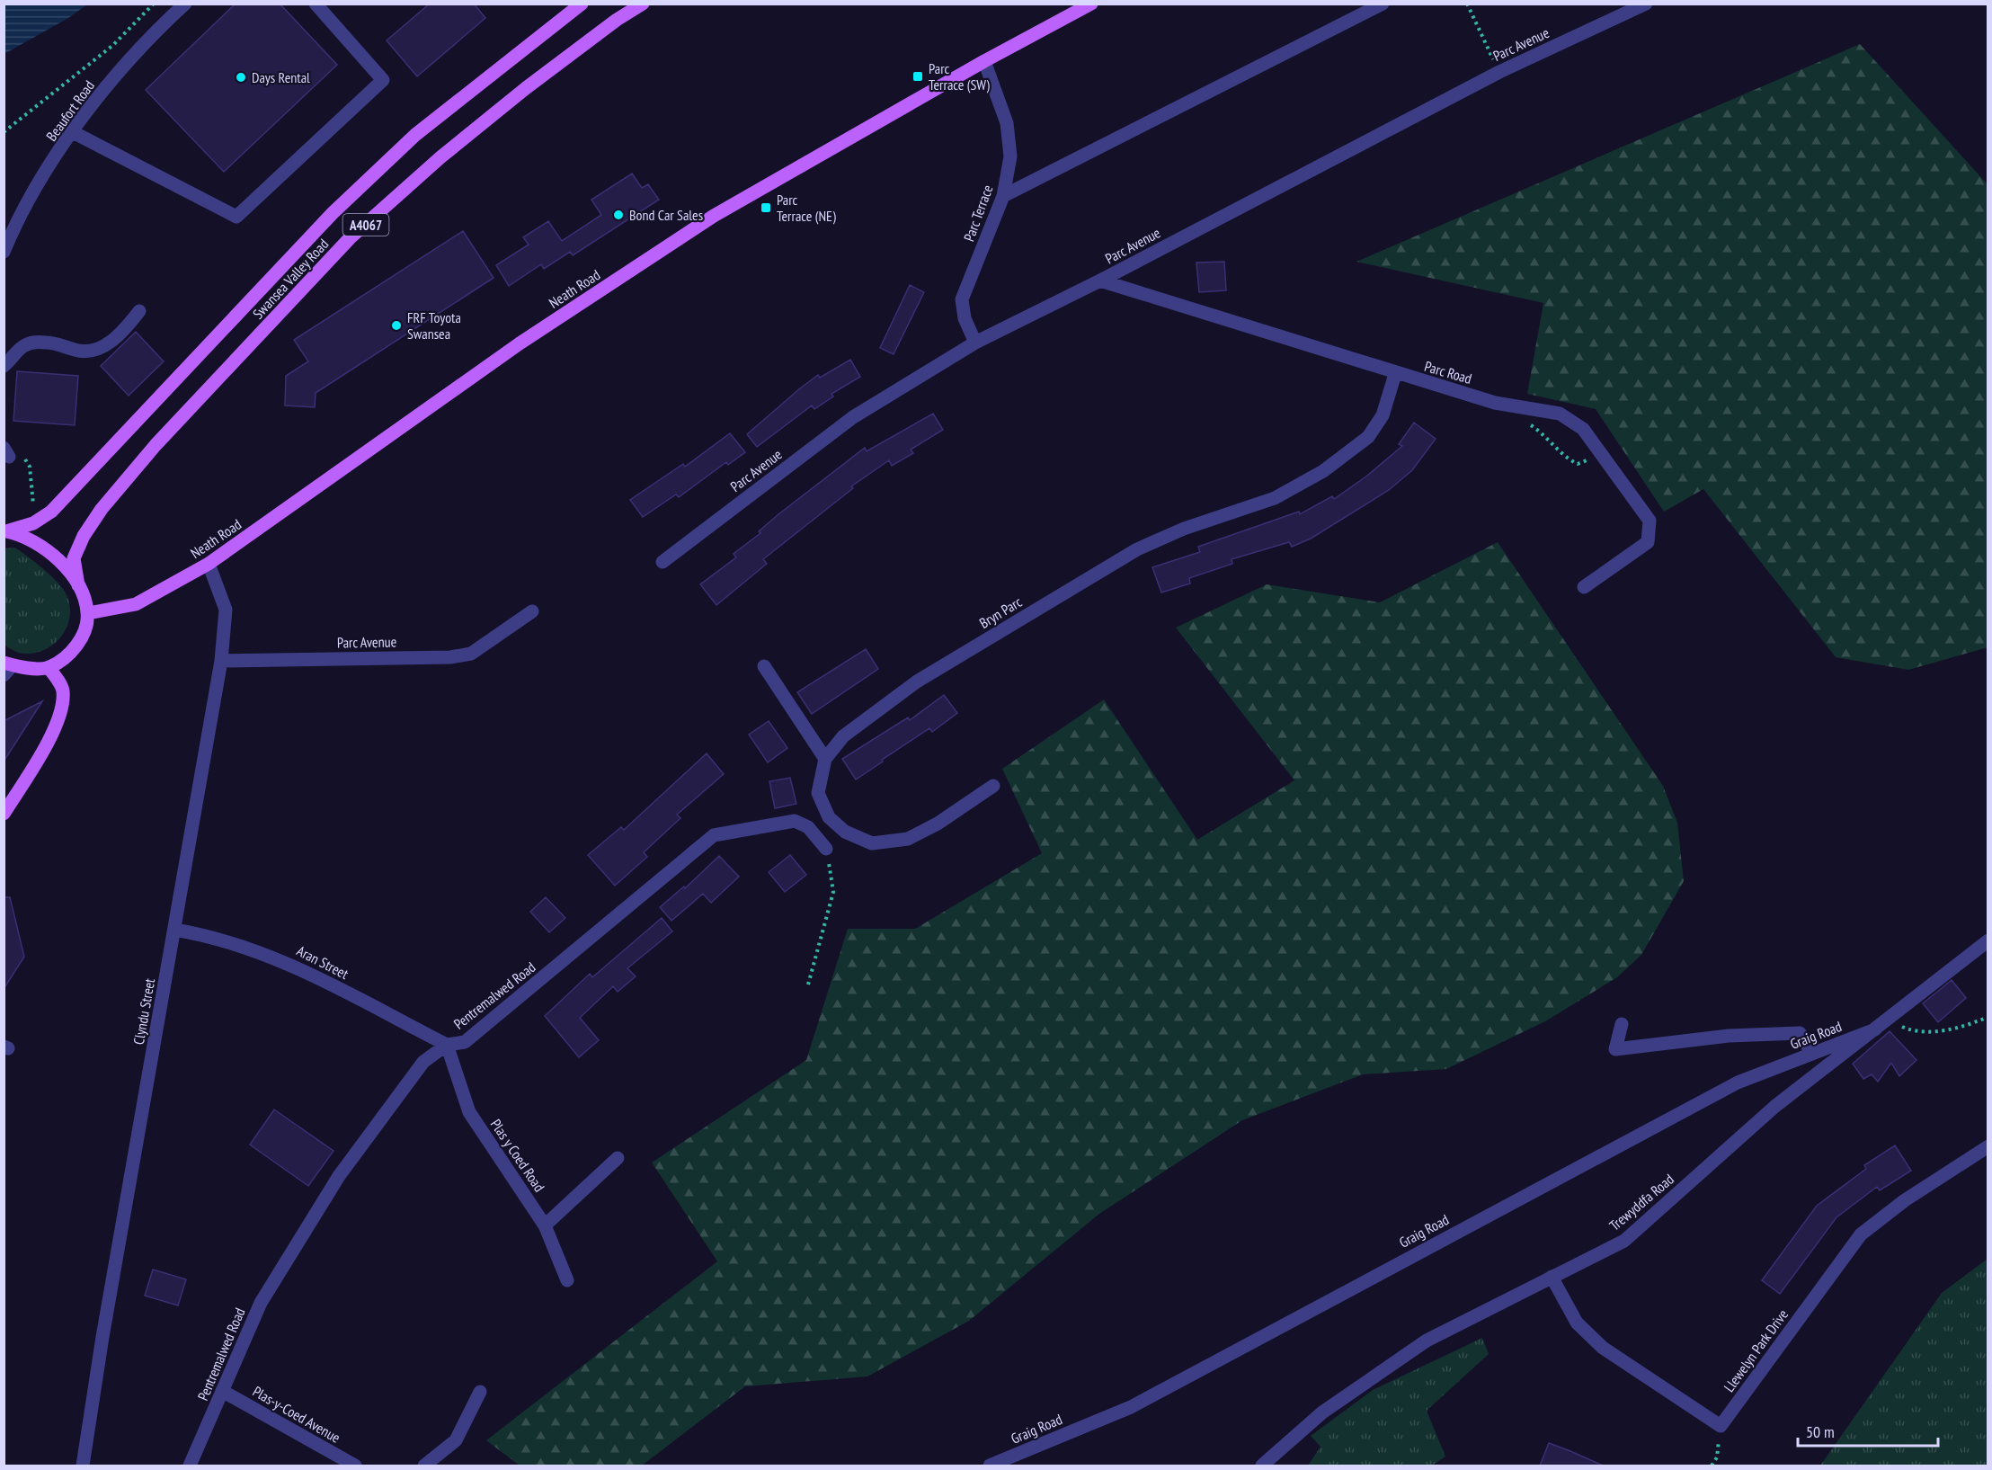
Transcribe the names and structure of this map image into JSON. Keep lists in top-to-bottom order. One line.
{"streets":{"main road":["A4067","Swansea Valley Road","Neath Road"],"street":["Parc Avenue","Beaufort Road","Parc Terrace","Parc Road","Bryn Parc","Aran Street","Pentremalwed Road","Clyndu Street","Graig Road","Plas y Coed Road","Trewyddfa Road","Llewelyn Park Drive","Plas-y-Coed Avenue"]},"crossings":[["Parc Avenue","Parc Terrace"],["Parc Avenue","Parc Road"],["Parc Avenue","Clyndu Street"],["Parc Terrace","Neath Road"],["Neath Road","Clyndu Street"],["Parc Road","Bryn Parc"],["Aran Street","Pentremalwed Road"],["Aran Street","Clyndu Street"],["Aran Street","Plas y Coed Road"],["Pentremalwed Road","Plas y Coed Road"],["Pentremalwed Road","Plas-y-Coed Avenue"],["Graig Road","Trewyddfa Road"]],"places":{"transit":["Parc Terrace (SW)","Parc Terrace (NE)"],"other":["Days Rental","Bond Car Sales","FRF Toyota Swansea"]},"scale_bar":"50 m"}
